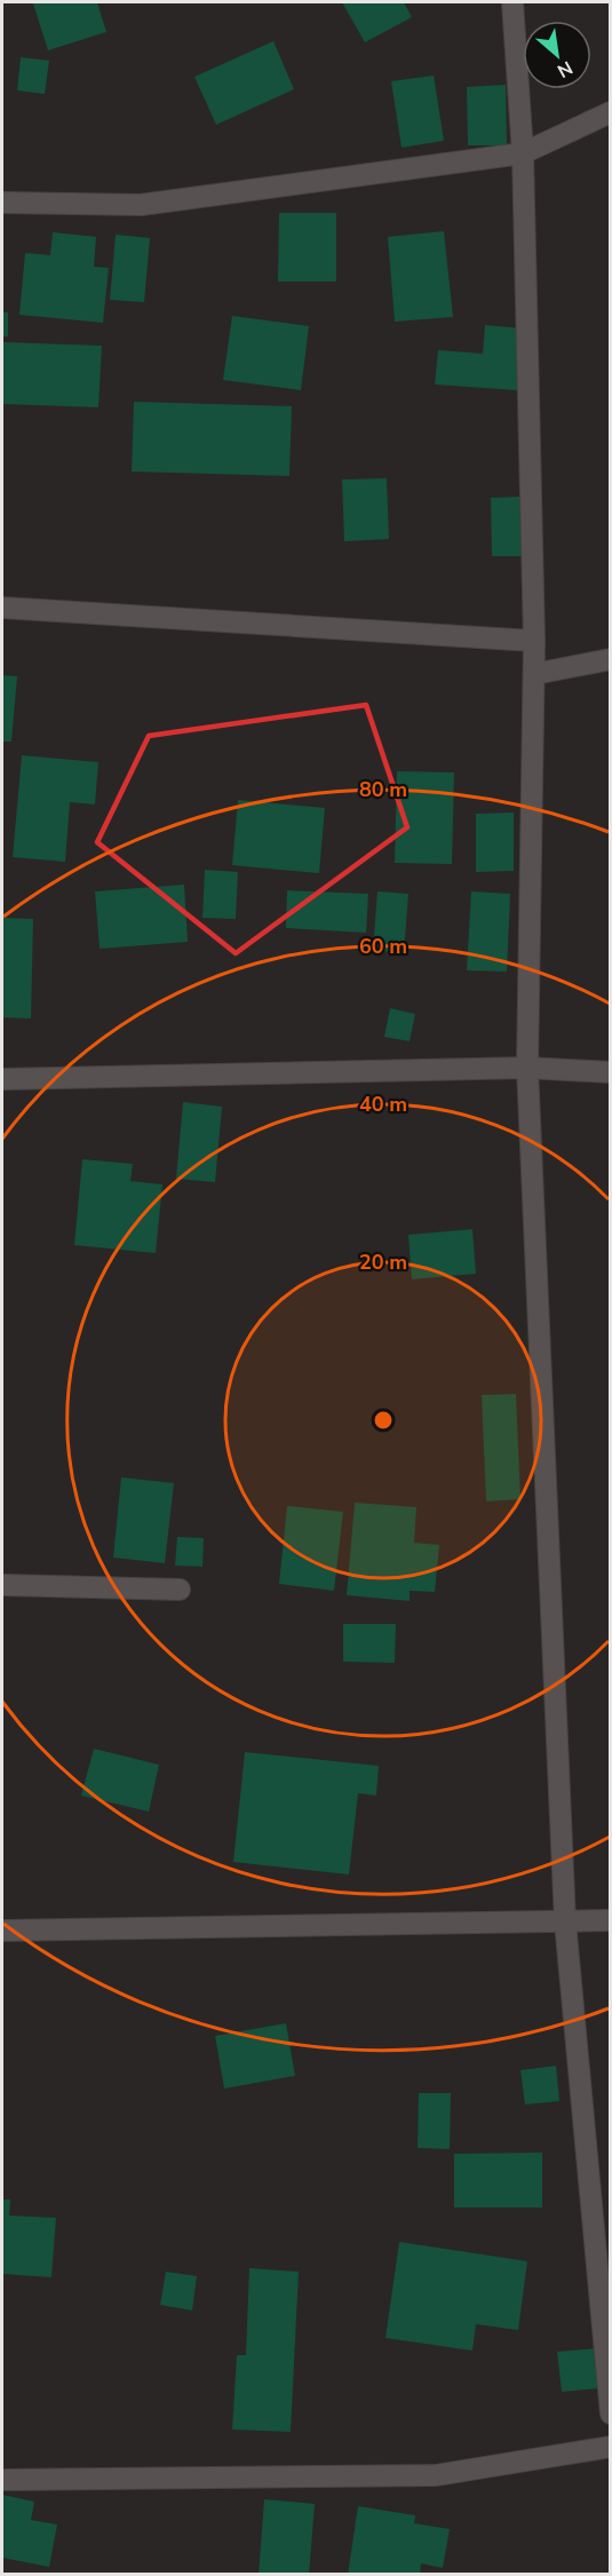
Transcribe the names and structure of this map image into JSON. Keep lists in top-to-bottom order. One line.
{"north":"bottom right","rings":["80 m","60 m","40 m","20 m"]}
